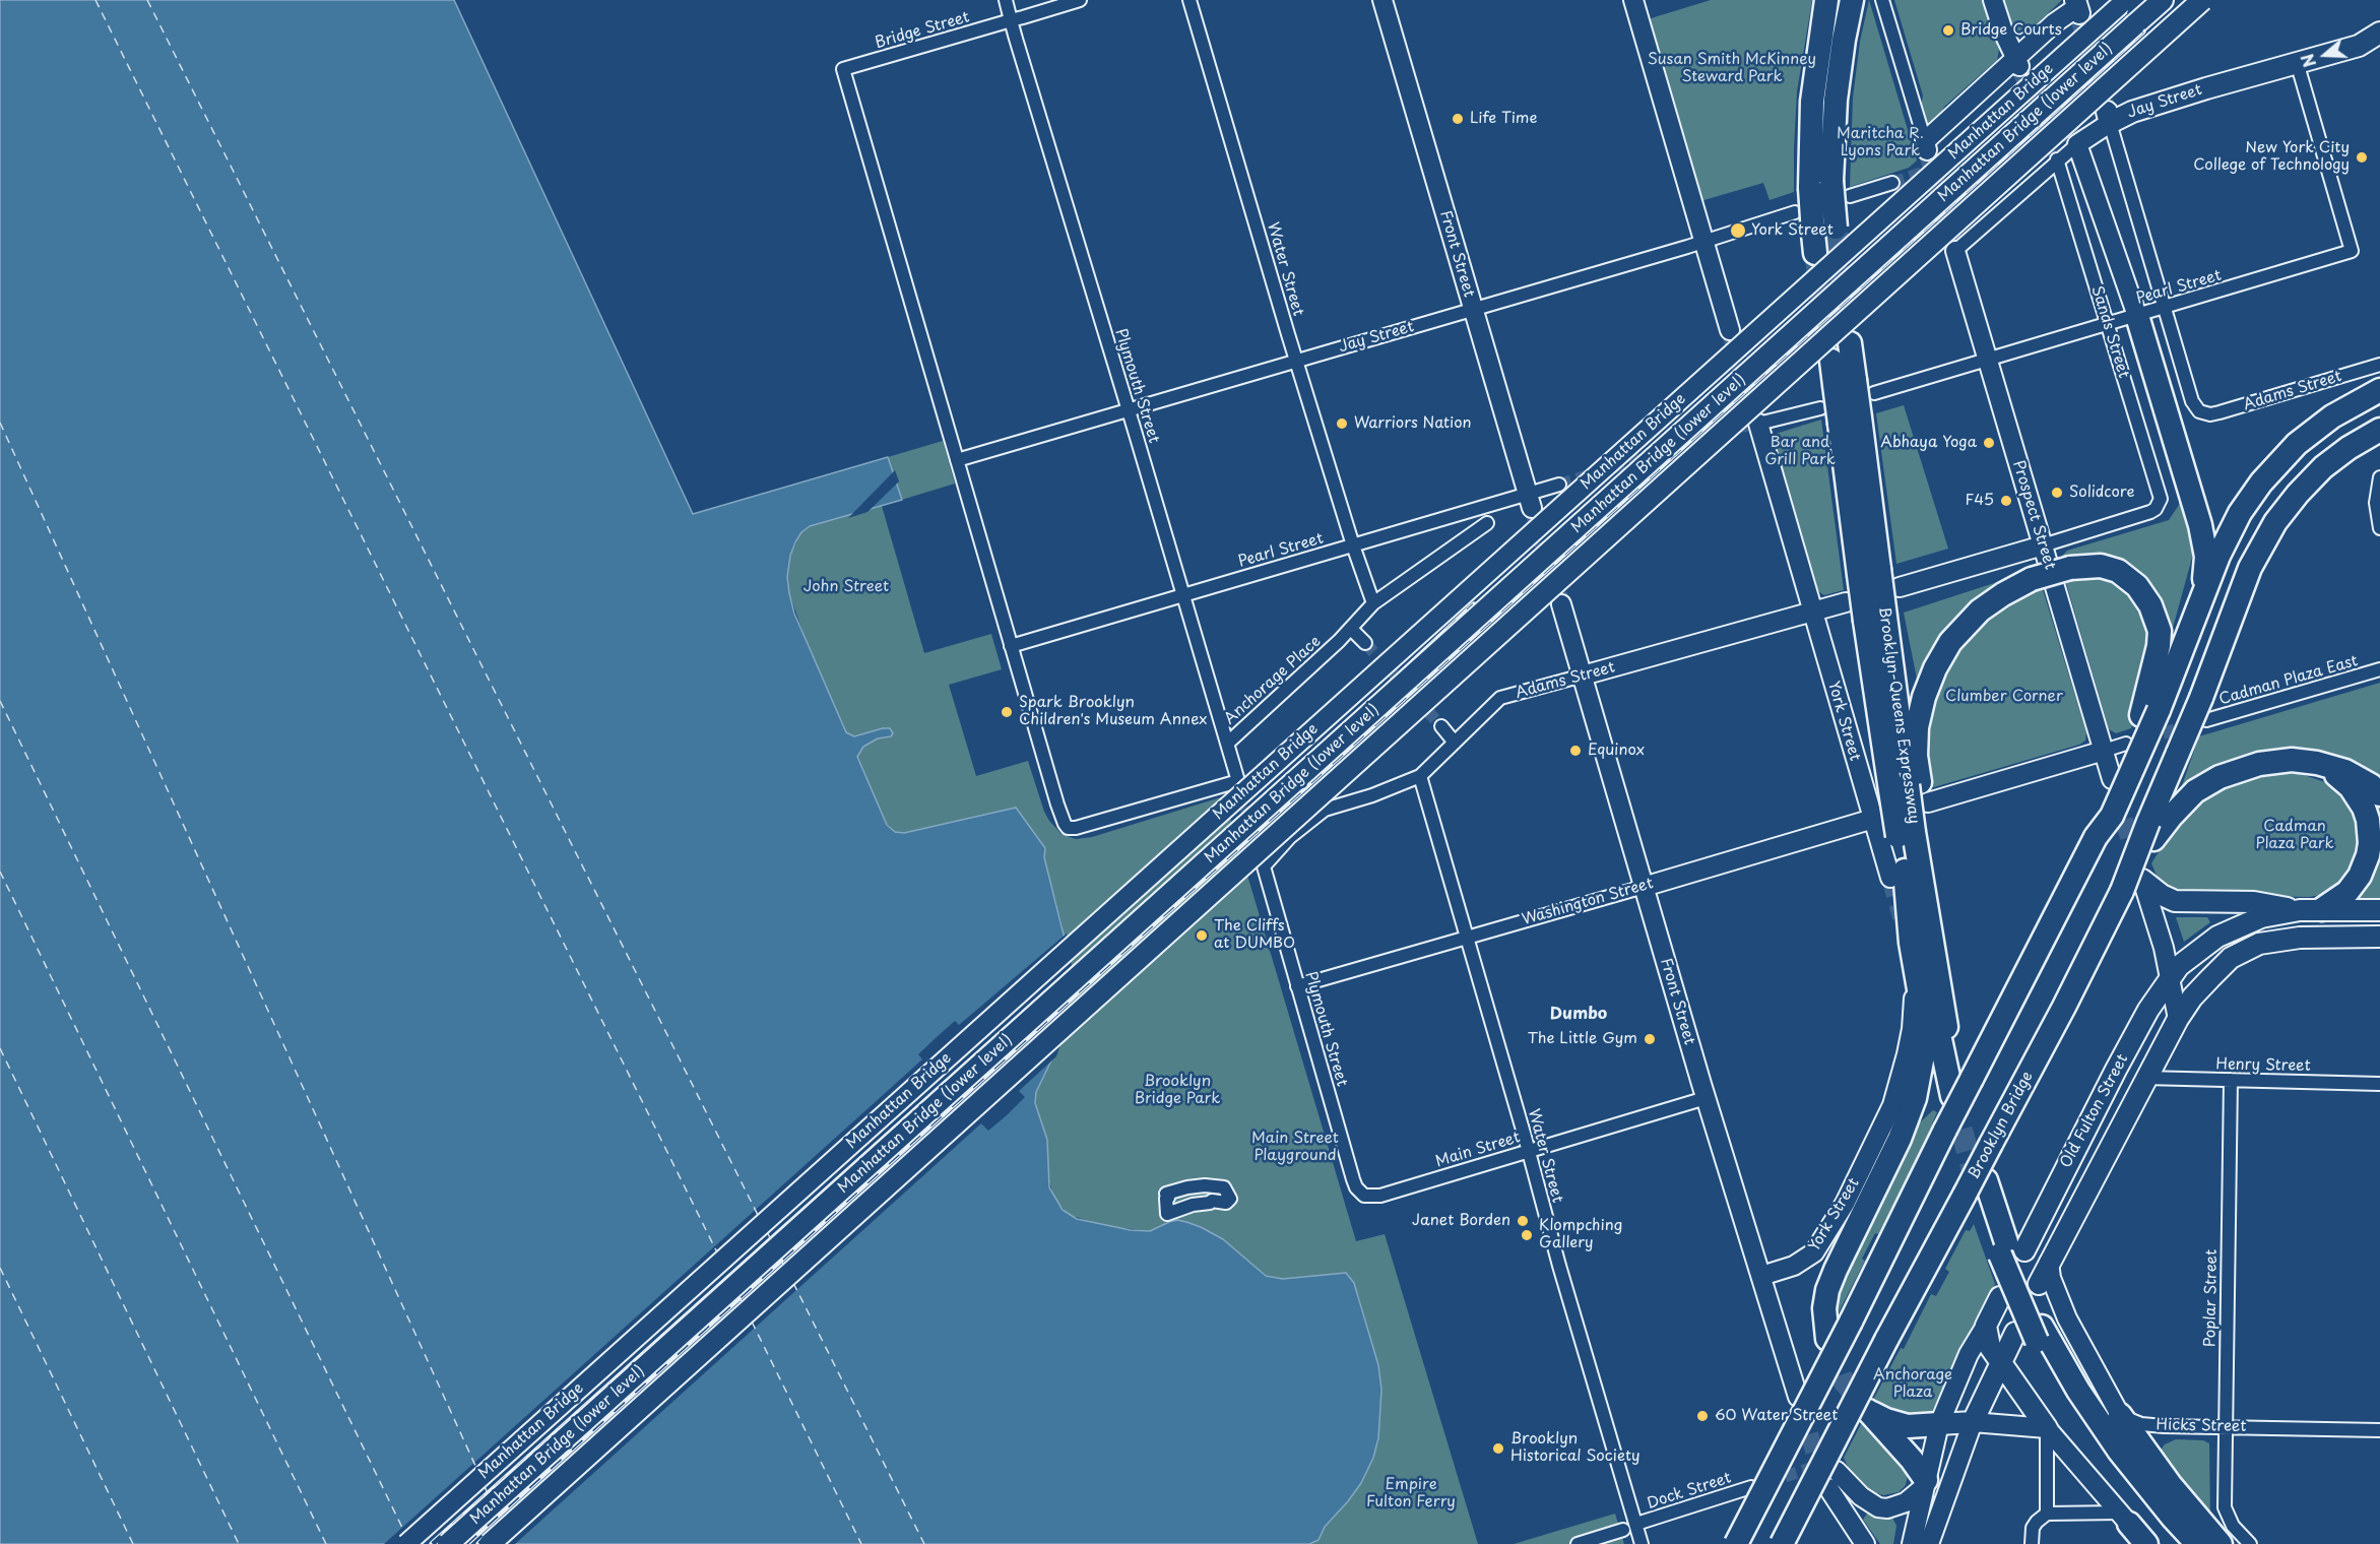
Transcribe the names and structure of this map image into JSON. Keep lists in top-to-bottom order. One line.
{"streets":{"highway":["Brooklyn-Queens Expressway","Brooklyn Bridge"],"main road":["Jay Street","Manhattan Bridge","Manhattan Bridge (lower level)","Front Street","Sands Street","Adams Street","Prospect Street","York Street","Washington Street","Old Fulton Street"],"street":["Bridge Street","Water Street","Pearl Street","Plymouth Street","Anchorage Place","Cadman Plaza East","Henry Street","Main Street","Poplar Street","Hicks Street","Dock Street"]},"crossings":[["Bridge Street","Jay Street"],["Bridge Street","Plymouth Street"],["Jay Street","Front Street"],["Jay Street","Water Street"],["Jay Street","Pearl Street"],["Jay Street","Sands Street"],["Jay Street","Plymouth Street"],["Jay Street","Prospect Street"],["Front Street","Pearl Street"],["Front Street","Adams Street"],["Front Street","York Street"],["Front Street","Washington Street"],["Front Street","Main Street"],["Water Street","Pearl Street"],["Water Street","Adams Street"],["Water Street","Anchorage Place"],["Water Street","Washington Street"],["Water Street","Main Street"],["Water Street","Dock Street"],["Pearl Street","Sands Street"],["Pearl Street","Plymouth Street"],["Pearl Street","Adams Street"],["Pearl Street","Prospect Street"],["Sands Street","Prospect Street"],["Plymouth Street","Adams Street"],["Plymouth Street","Anchorage Place"],["Plymouth Street","Washington Street"],["Plymouth Street","Main Street"],["Adams Street","York Street"],["Brooklyn-Queens Expressway","York Street"],["York Street","Washington Street"],["Henry Street","Old Fulton Street"],["Henry Street","Poplar Street"],["Poplar Street","Hicks Street"]],"districts":["Dumbo"],"parks":["Susan Smith McKinney Steward Park","Maritcha R. Lyons Park","Bar and Grill Park","John Street","Clumber Corner","Cadman Plaza Park","Brooklyn Bridge Park","Main Street Playground","Anchorage Plaza","Empire Fulton Ferry"],"places":["Bridge Courts","Life Time","New York City College of Technology","York Street","Warriors Nation","Abhaya Yoga","Solidcore","F45","Spark Brooklyn Children's Museum Annex","Equinox","The Cliffs at DUMBO","The Little Gym","Janet Borden","Klompching Gallery","60 Water Street","Brooklyn Historical Society"],"north":"left"}
